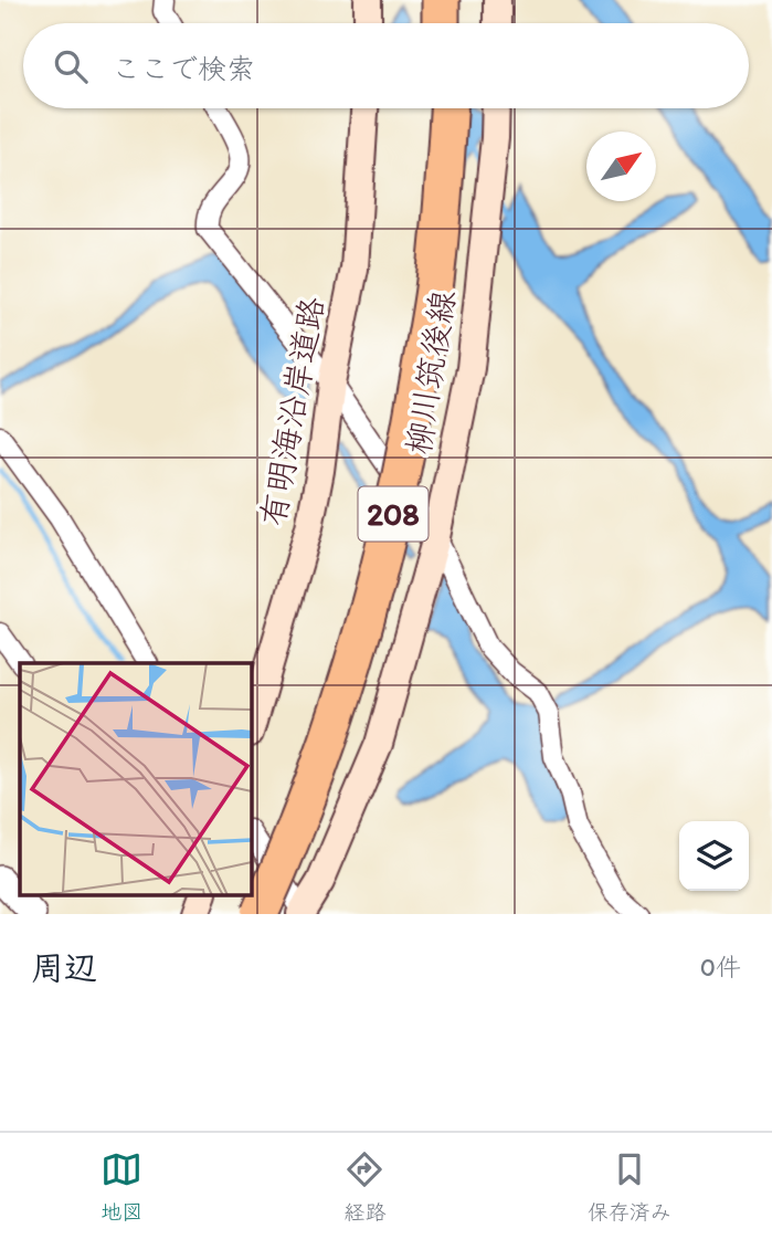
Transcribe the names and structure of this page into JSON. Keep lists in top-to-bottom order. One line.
{"streets":{"highway":["208"],"main road":["柳川筑後線","有明海沿岸道路"]},"north":"top right","page":{"search":"ここで検索","heading":["周辺","0件"],"nav":["地図","経路","保存済み"]}}
